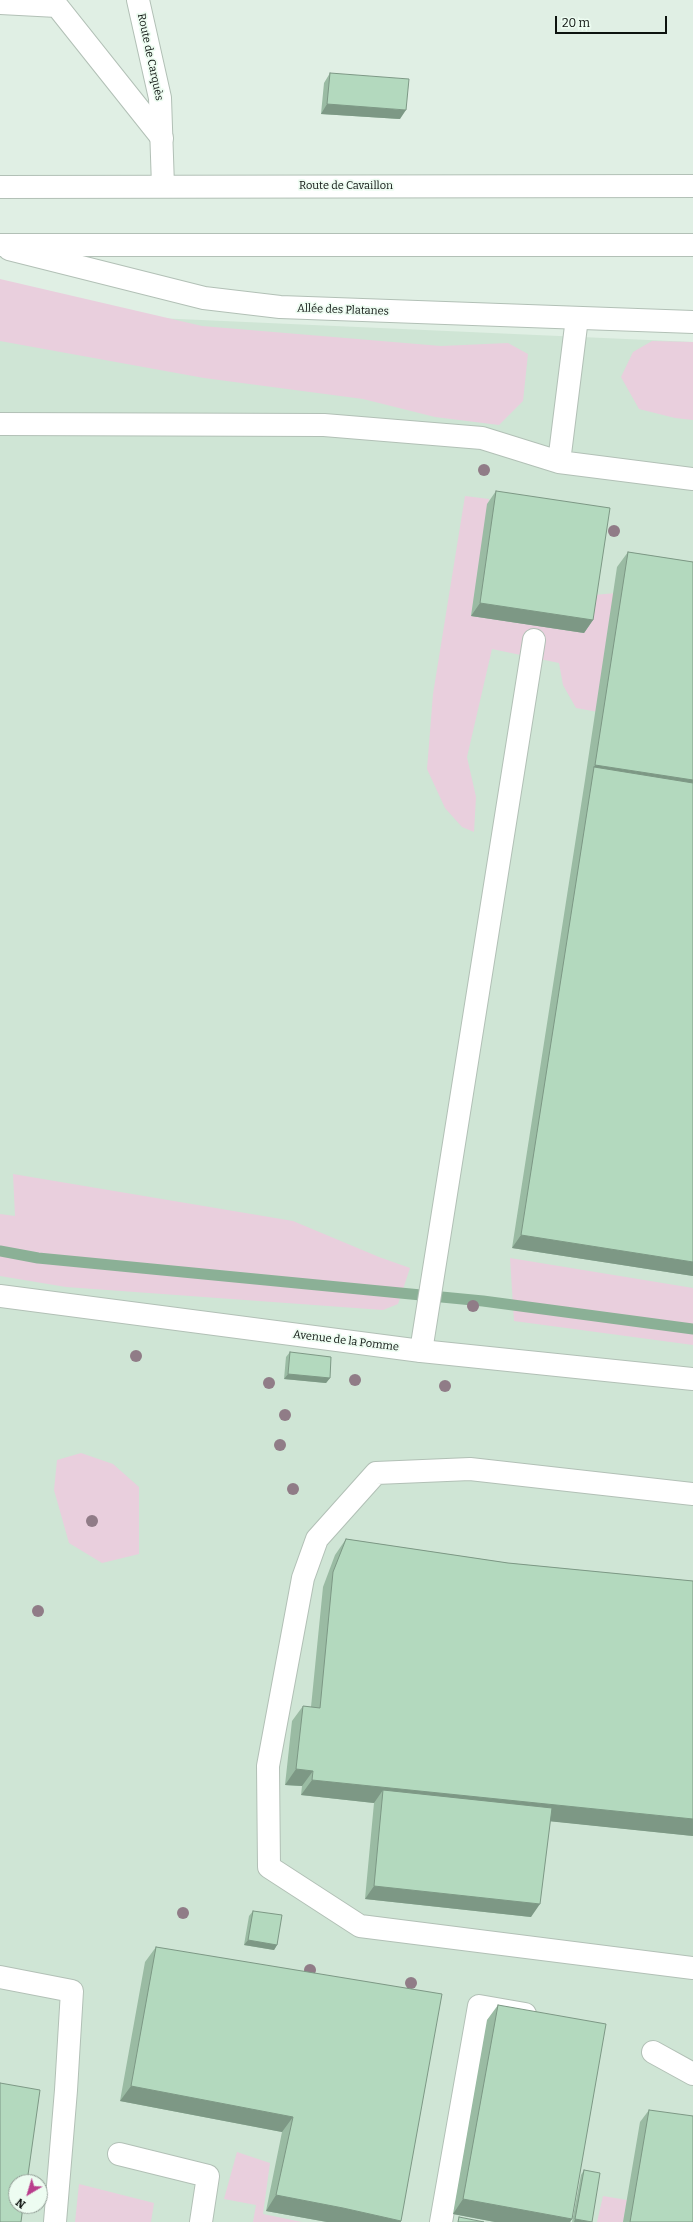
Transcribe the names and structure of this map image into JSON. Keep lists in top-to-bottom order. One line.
{"streets":{"street":["Route de Carquès","Route de Cavaillon","Allée des Platanes","Avenue de la Pomme"]},"crossings":[["Route de Carquès","Route de Cavaillon"]],"scale_bar":"20 m","north":"bottom left"}
